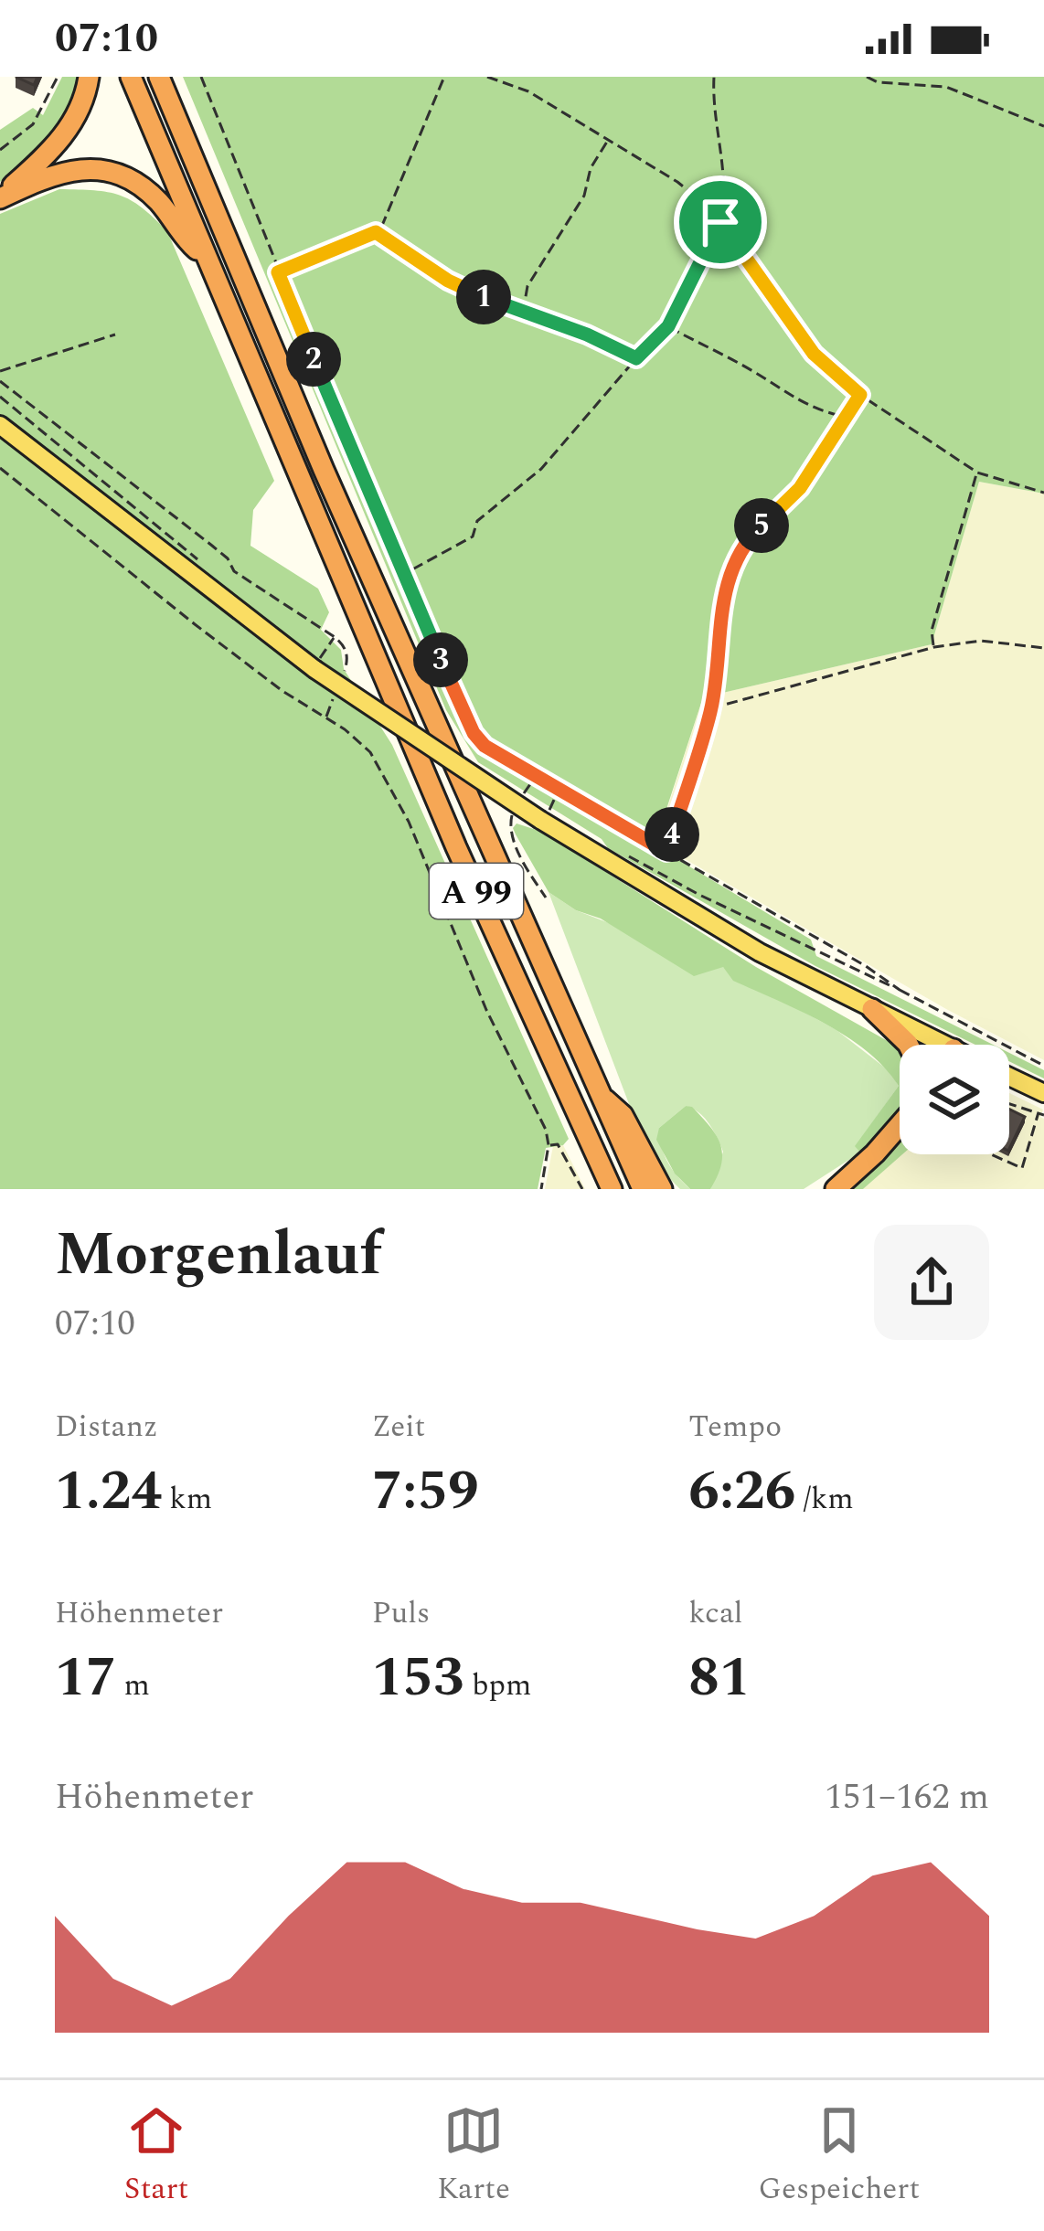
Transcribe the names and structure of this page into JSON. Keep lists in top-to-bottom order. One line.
{"streets":{"highway":["A 99"]},"page":{"status":"07:10","pins":["1","2","5","3","4"],"heading":["Morgenlauf","07:10"],"stats":[["Distanz","1.24 km"],["Zeit","7:59"],["Tempo","6:26 /km"],["Höhenmeter","17 m"],["Puls","153 bpm"],["kcal","81"]],"chart":["Höhenmeter","151–162 m"],"tabs":["Start","Karte","Gespeichert"]}}
